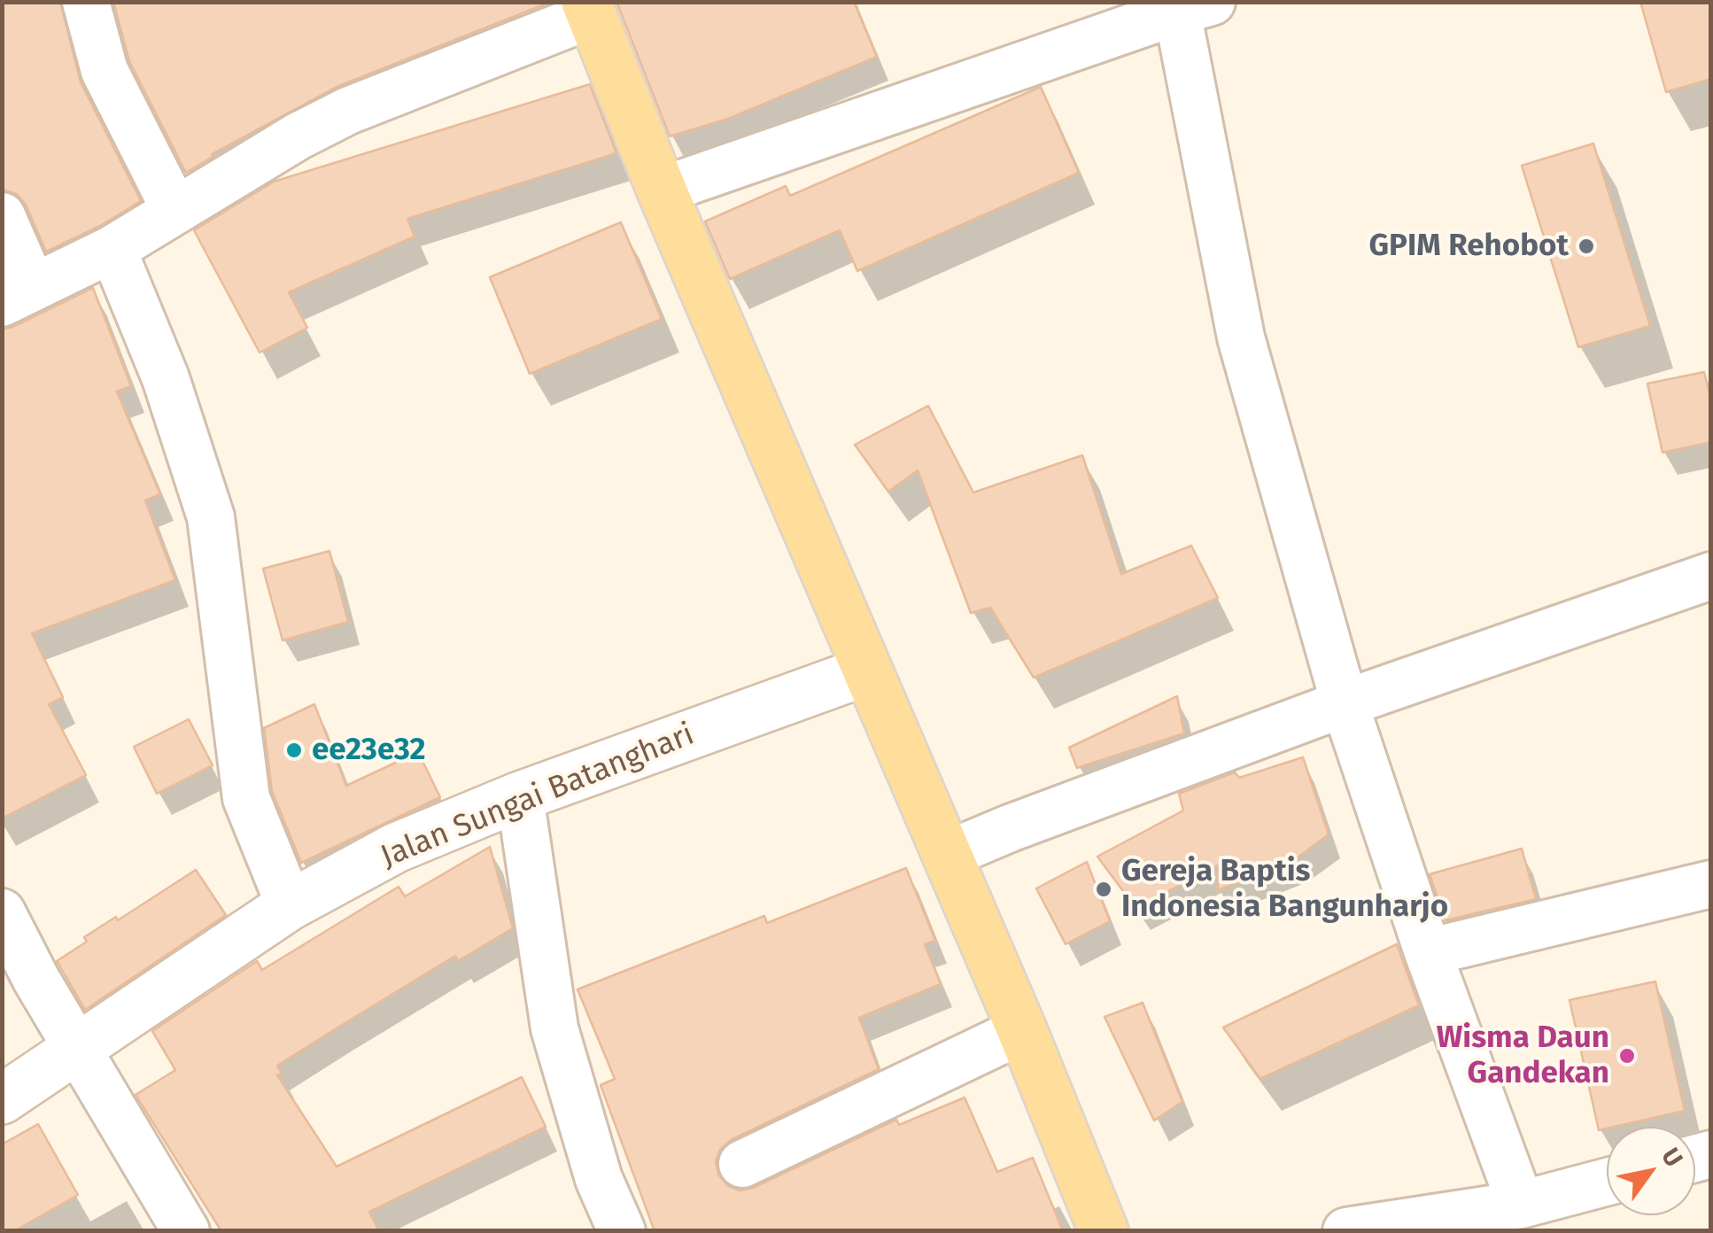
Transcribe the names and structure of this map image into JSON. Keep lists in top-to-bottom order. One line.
{"streets":{"main road":["Jalan Sungai Batanghari"]},"places":["GPIM Rehobot","ee23e32","Gereja Baptis Indonesia Bangunharjo","Wisma Daun Gandekan"],"north":"top right"}
